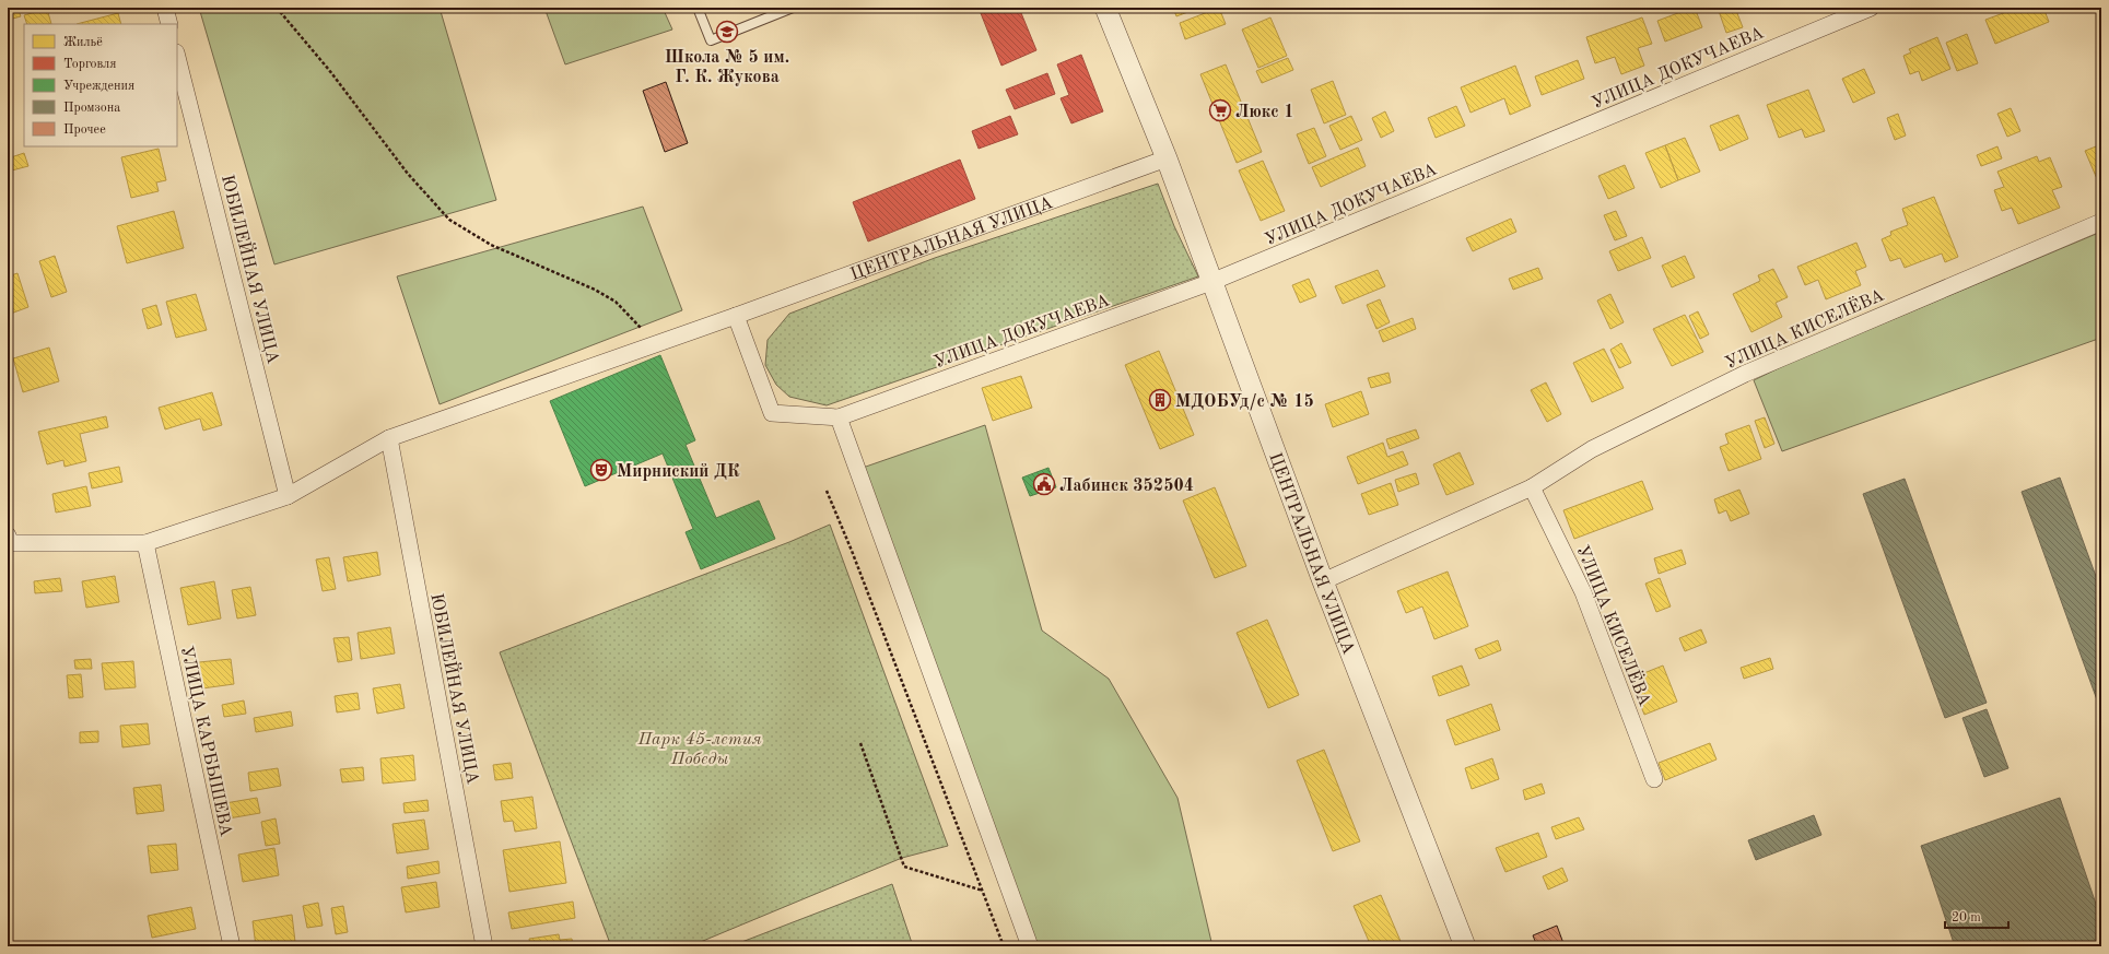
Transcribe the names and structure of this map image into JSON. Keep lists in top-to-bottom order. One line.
{"streets":{"street":["УЛИЦА ДОКУЧАЕВА","ЦЕНТРАЛЬНАЯ УЛИЦА","ЮБИЛЕЙНАЯ УЛИЦА","УЛИЦА КИСЕЛЁВА","УЛИЦА КАРБЫШЕВА"]},"crossings":[["УЛИЦА ДОКУЧАЕВА","ЦЕНТРАЛЬНАЯ УЛИЦА"],["ЦЕНТРАЛЬНАЯ УЛИЦА","ЮБИЛЕЙНАЯ УЛИЦА"],["ЦЕНТРАЛЬНАЯ УЛИЦА","УЛИЦА КИСЕЛЁВА"],["ЦЕНТРАЛЬНАЯ УЛИЦА","УЛИЦА КАРБЫШЕВА"]],"parks":["Парк 45-летия Победы"],"places":{"school or university":["Школа № 5 им. Г. К. Жукова"],"supermarket":["Люкс 1"],"building":["МДОБУд/с № 15"],"theatre":["Мирниский ДК"],"public building":["Лабинск 352504"]},"legend":["Жильё","Торговля","Учреждения","Промзона","Прочее"],"scale_bar":"20 m"}
